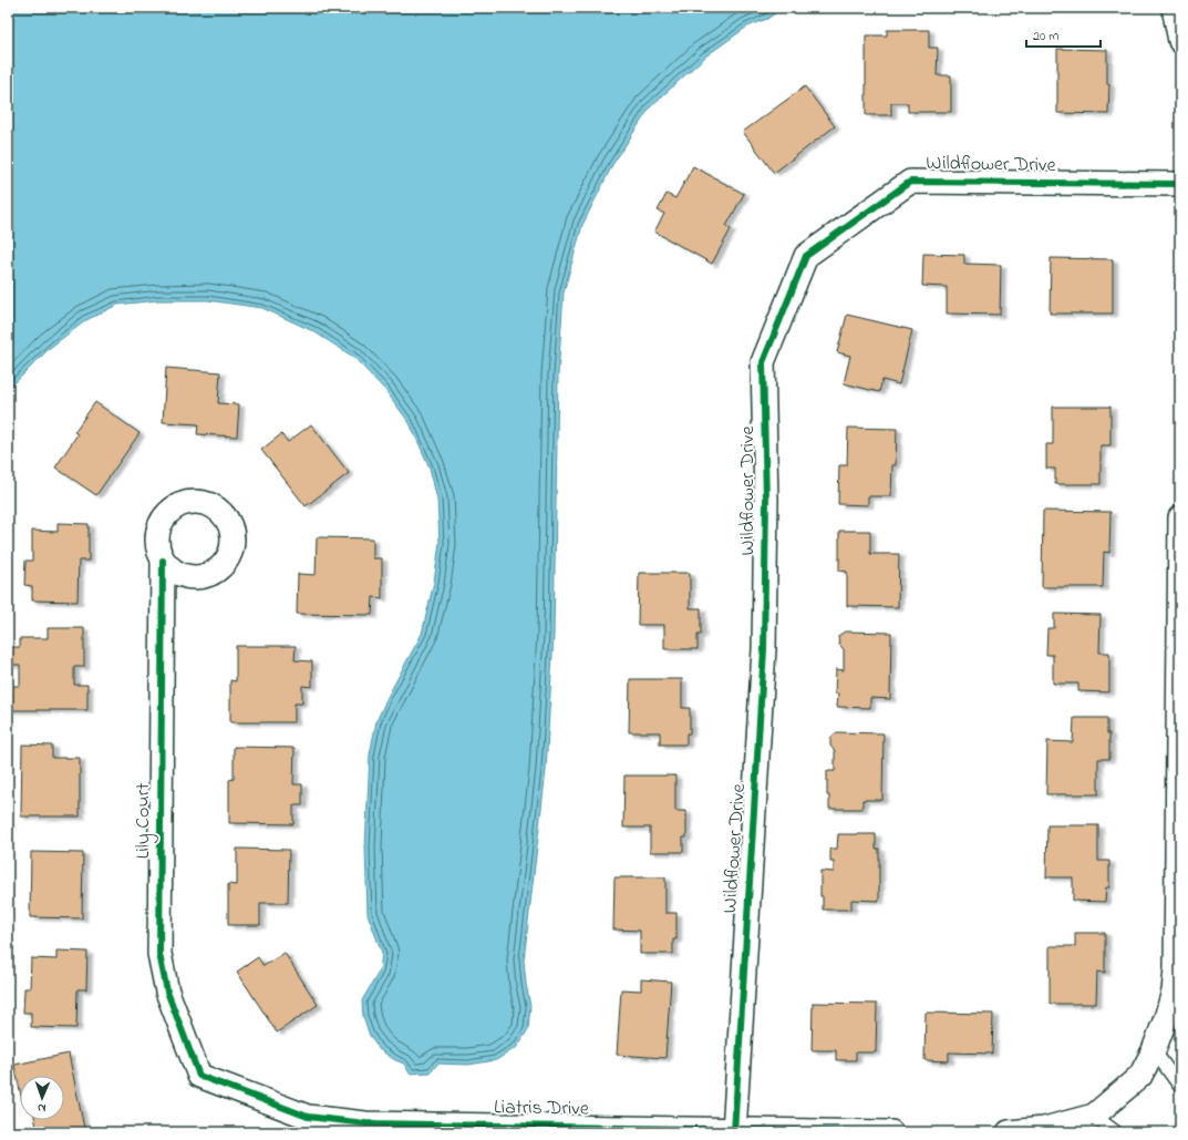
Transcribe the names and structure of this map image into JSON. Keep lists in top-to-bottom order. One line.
{"streets":{"street":["Wildflower Drive","Lily Court","Liatris Drive"]},"crossings":[["Wildflower Drive","Liatris Drive"],["Lily Court","Liatris Drive"]],"scale_bar":"20 m","north":"bottom"}
